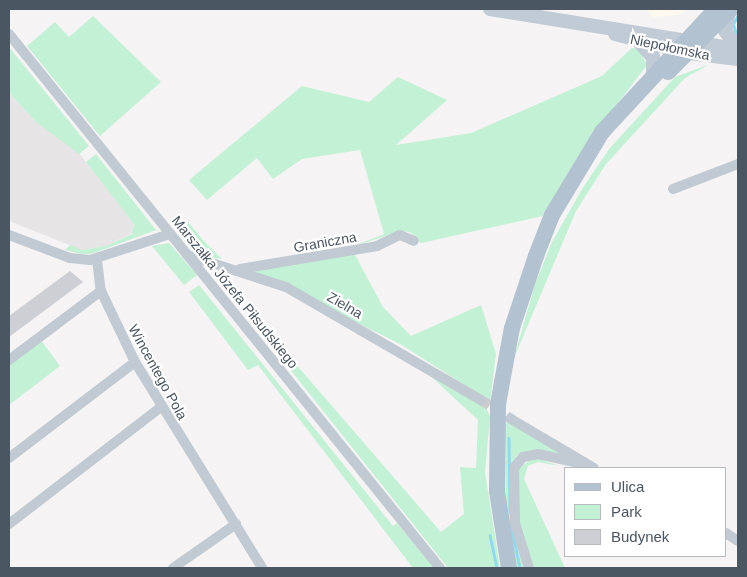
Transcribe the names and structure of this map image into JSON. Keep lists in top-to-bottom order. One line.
{"streets":{"main road":["Niepołomska"],"street":["Graniczna","Marszałka Józefa Piłsudskiego","Zielna","Wincentego Pola"]},"crossings":[["Graniczna","Zielna"],["Marszałka Józefa Piłsudskiego","Zielna"]],"legend":["Ulica","Park","Budynek"]}
